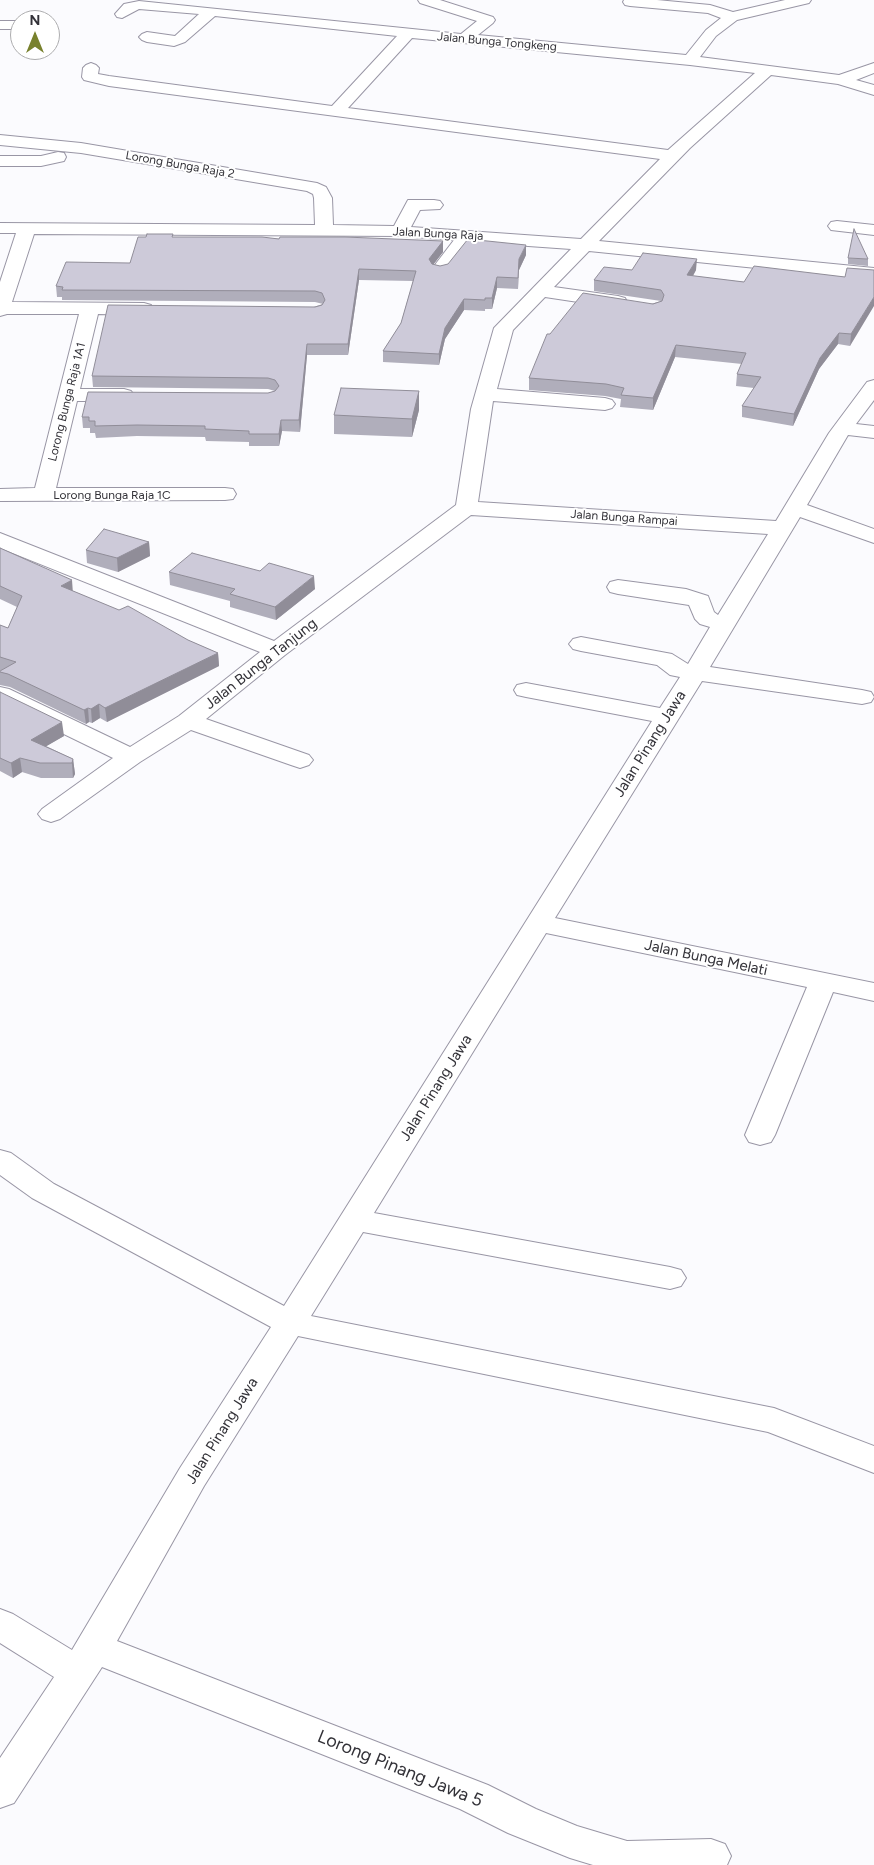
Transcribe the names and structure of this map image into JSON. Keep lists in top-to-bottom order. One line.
{"streets":{"street":["Jalan Bunga Tongkeng","Lorong Bunga Raja 2","Jalan Bunga Raja","Lorong Bunga Raja 1A1","Lorong Bunga Raja 1C","Jalan Bunga Rampai","Jalan Bunga Tanjung","Jalan Pinang Jawa","Jalan Bunga Melati","Lorong Pinang Jawa 5"]},"crossings":[["Lorong Bunga Raja 2","Jalan Bunga Raja"],["Lorong Bunga Raja 1A1","Lorong Bunga Raja 1C"],["Jalan Bunga Rampai","Jalan Bunga Tanjung"],["Jalan Bunga Rampai","Jalan Pinang Jawa"],["Jalan Pinang Jawa","Jalan Bunga Melati"],["Jalan Pinang Jawa","Lorong Pinang Jawa 5"]],"north":"top"}
